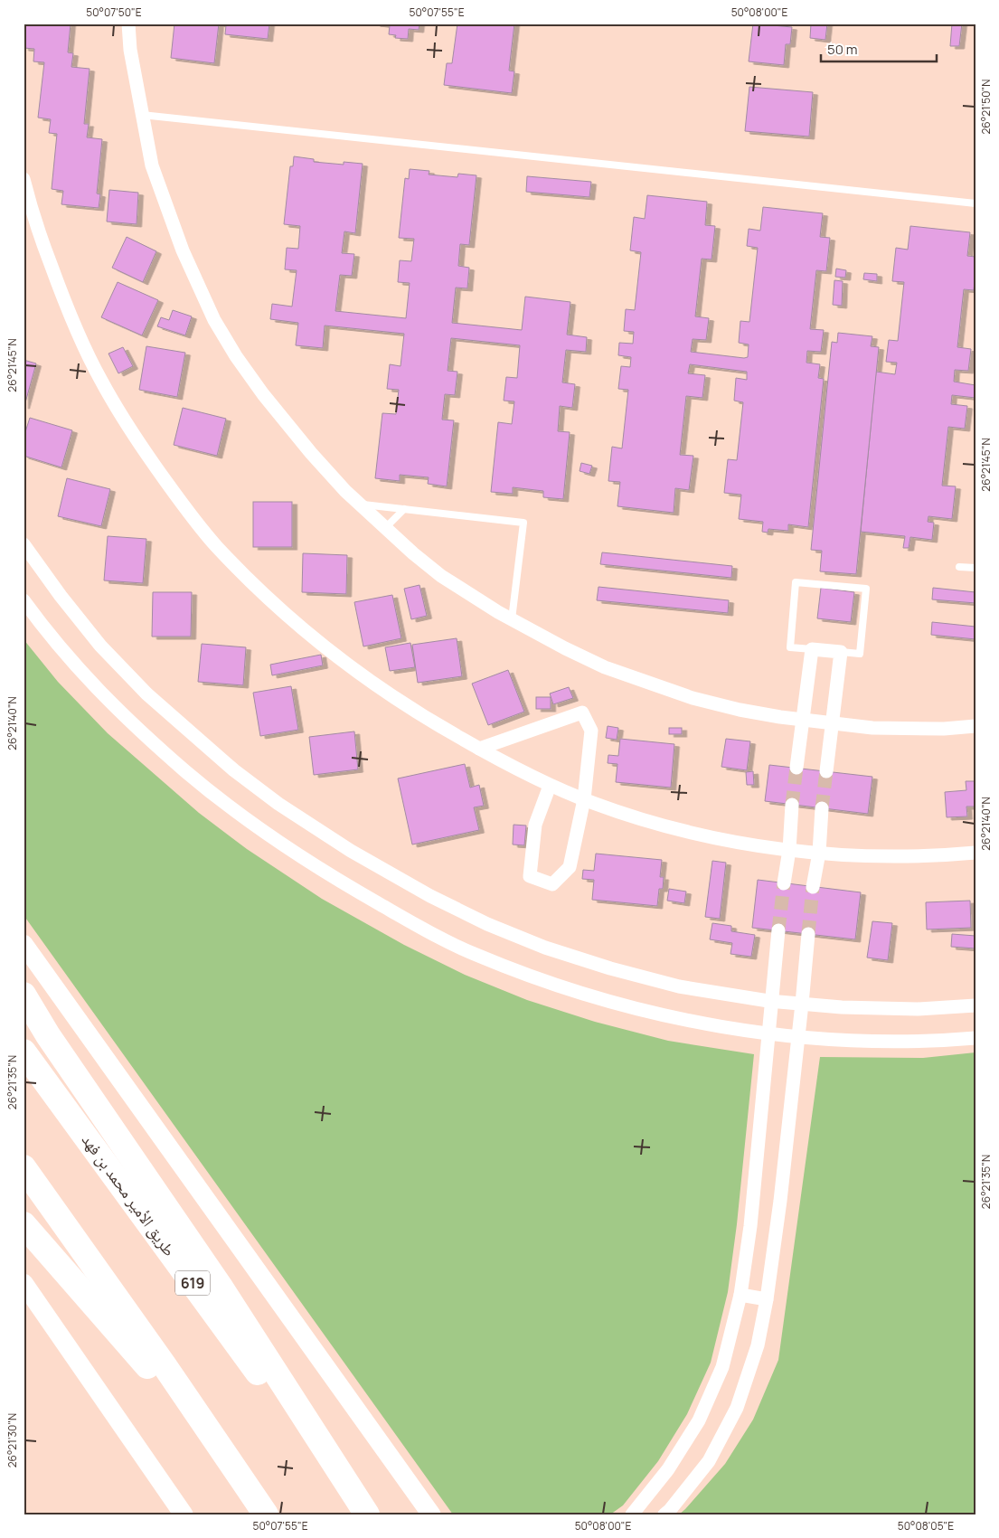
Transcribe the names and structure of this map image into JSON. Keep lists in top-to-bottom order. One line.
{"streets":{"highway":["طريق الأمير محمد بن فهد","619"]},"scale_bar":"50 m","coordinates":["50°07'50\"E","50°07'55\"E","50°08'00\"E","26°21'50\"N","26°21'45\"N","26°21'40\"N","26°21'35\"N","26°21'30\"N","50°08'05\"E"]}
